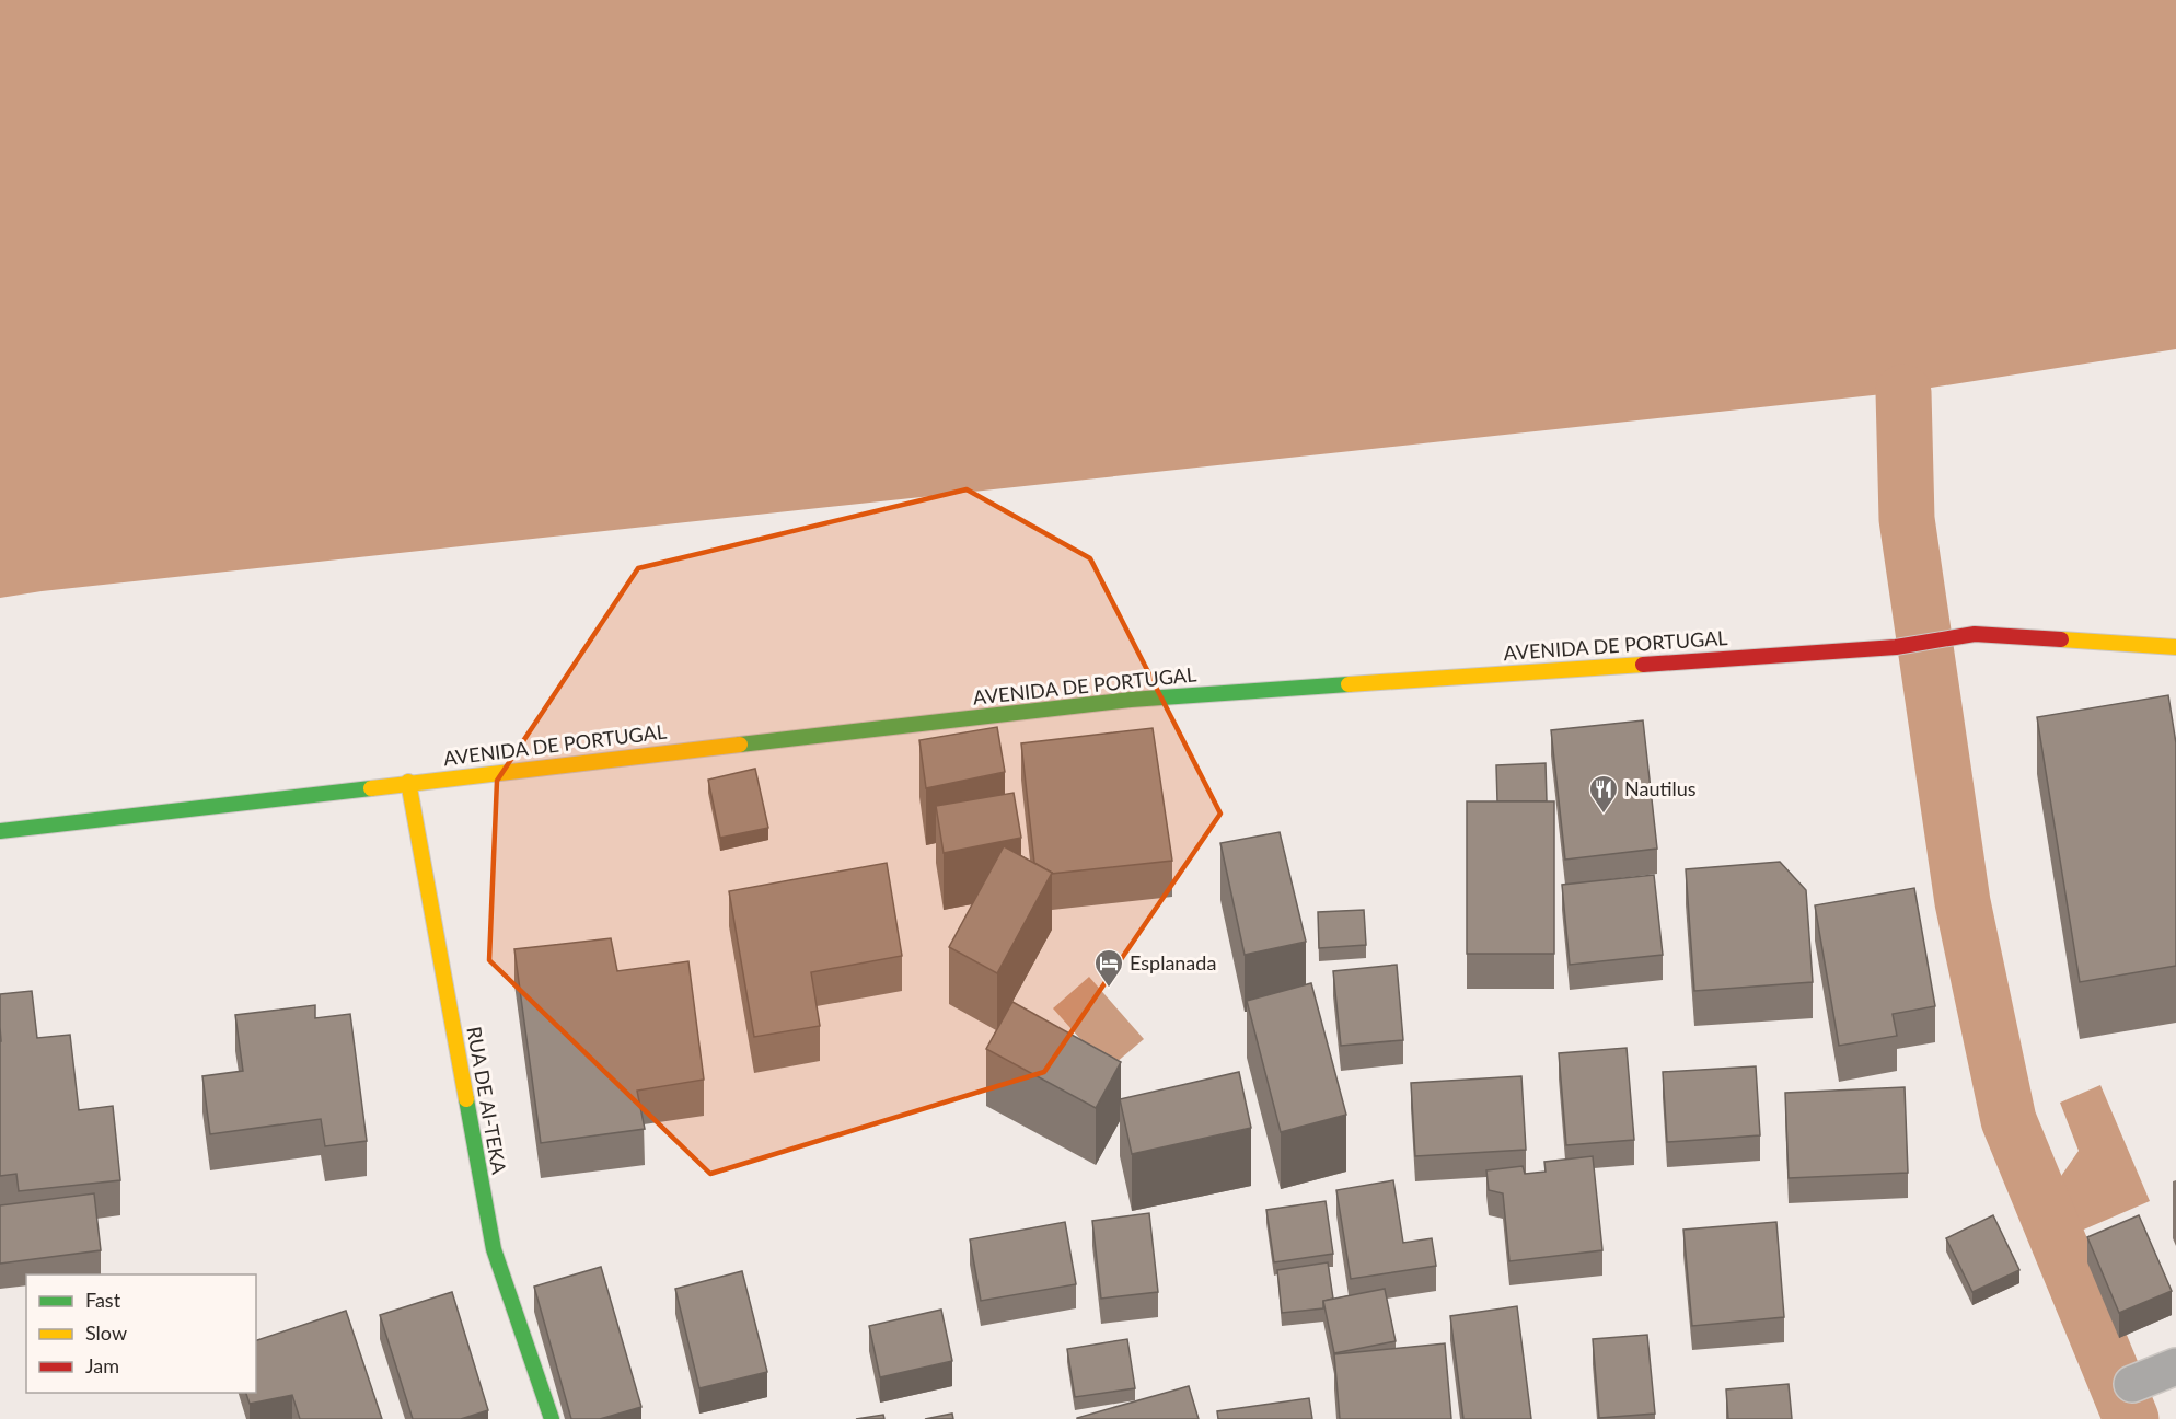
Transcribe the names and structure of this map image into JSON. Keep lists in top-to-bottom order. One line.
{"streets":{"main road":["AVENIDA DE PORTUGAL","RUA DE AI-TEKA"]},"crossings":[["AVENIDA DE PORTUGAL","RUA DE AI-TEKA"]],"places":{"restaurant":["Nautilus"],"hotel":["Esplanada"]},"legend":["Fast","Slow","Jam"]}
